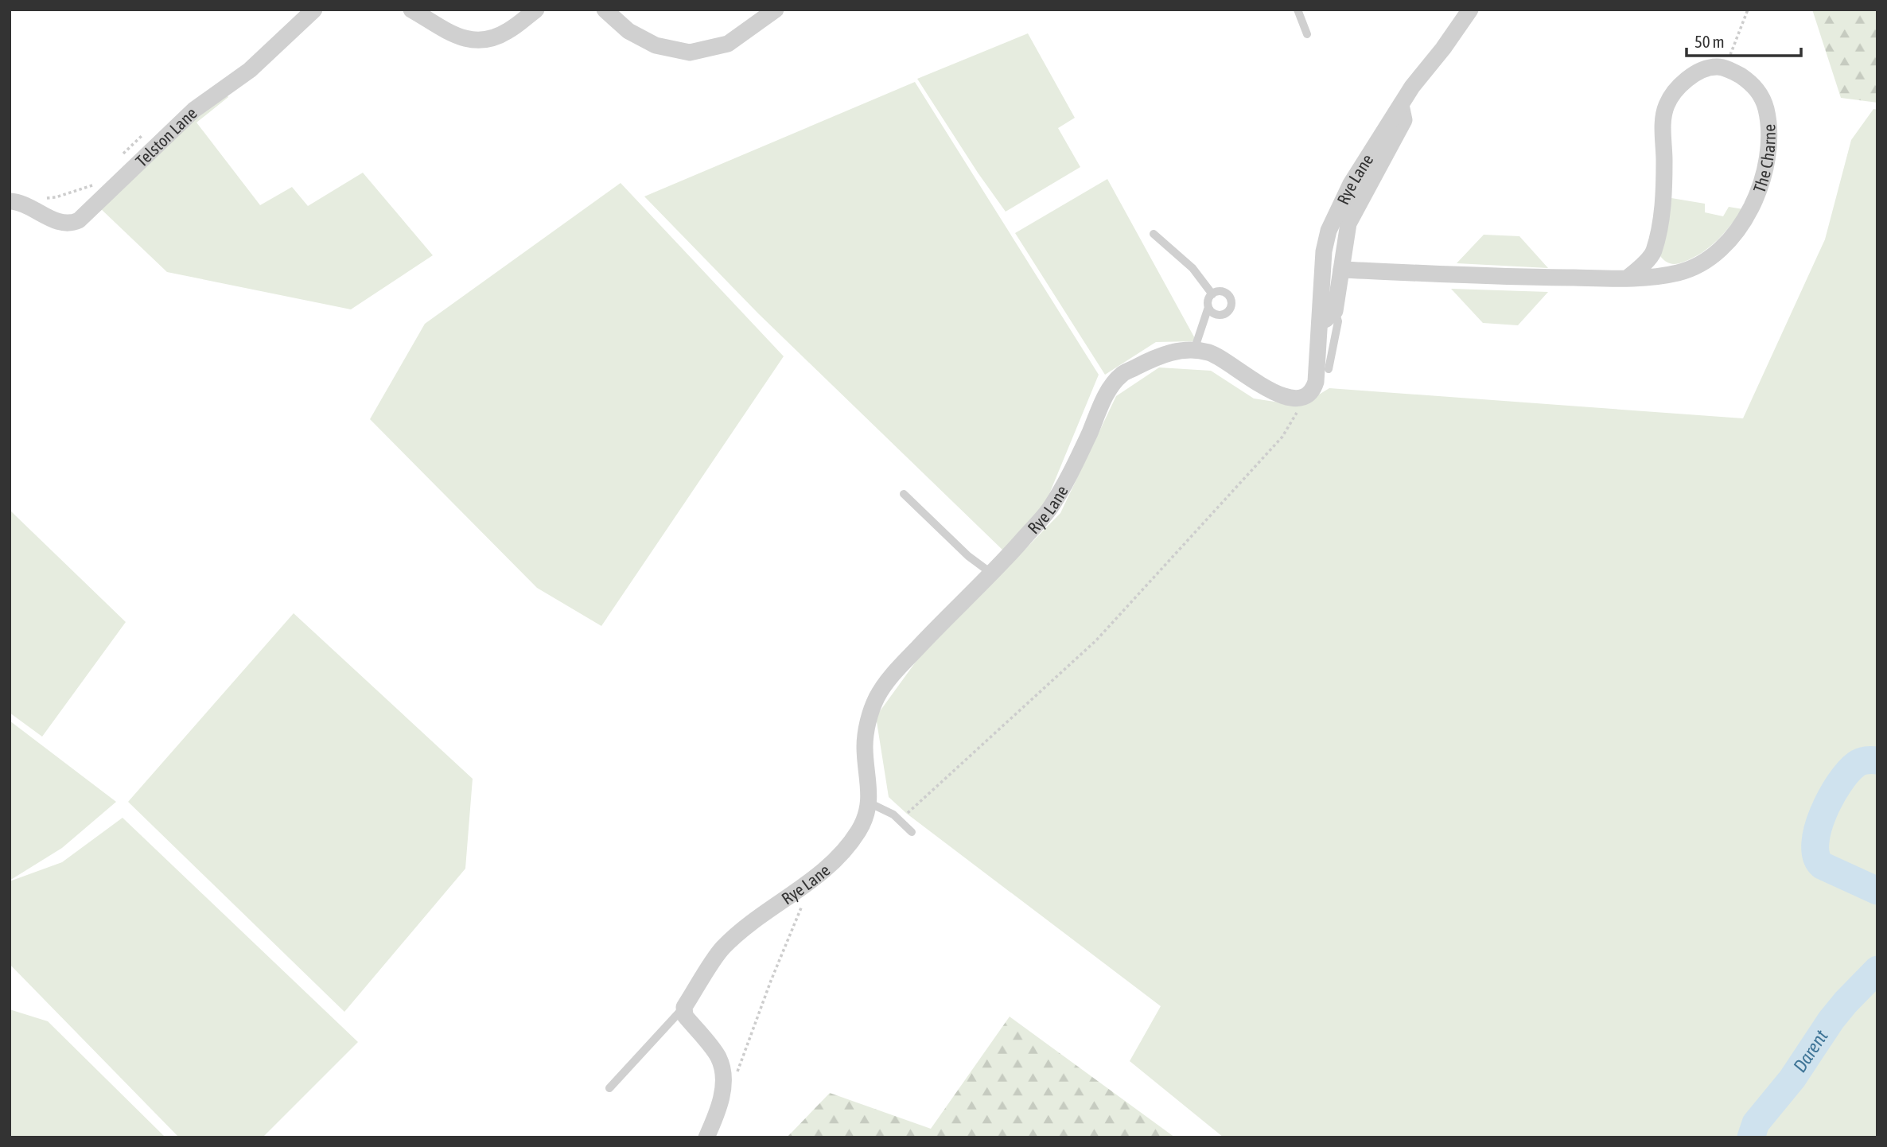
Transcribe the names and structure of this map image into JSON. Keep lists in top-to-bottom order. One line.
{"streets":{"street":["Telston Lane","The Charne","Rye Lane"]},"water":["Darent"],"scale_bar":"50 m"}
